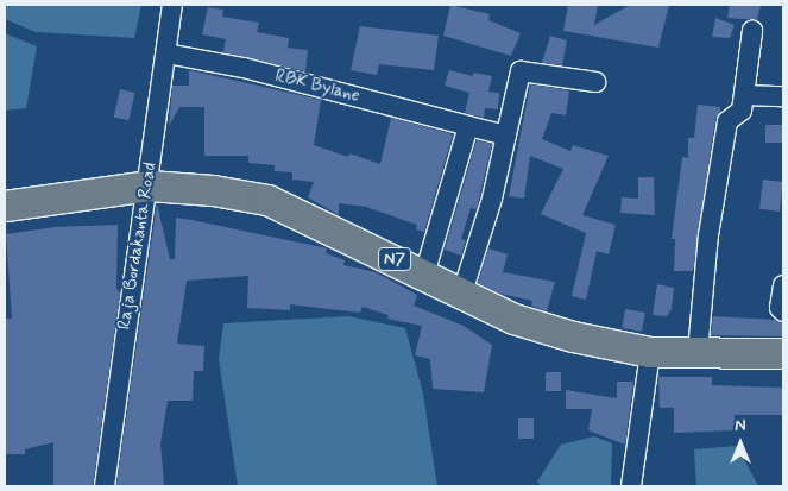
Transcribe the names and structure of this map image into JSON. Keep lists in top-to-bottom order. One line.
{"streets":{"highway":["N7"],"street":["RBK Bylane","Raja Bordakanta Road"]},"crossings":[["RBK Bylane","Raja Bordakanta Road"],["Raja Bordakanta Road","N7"]],"north":"top"}
